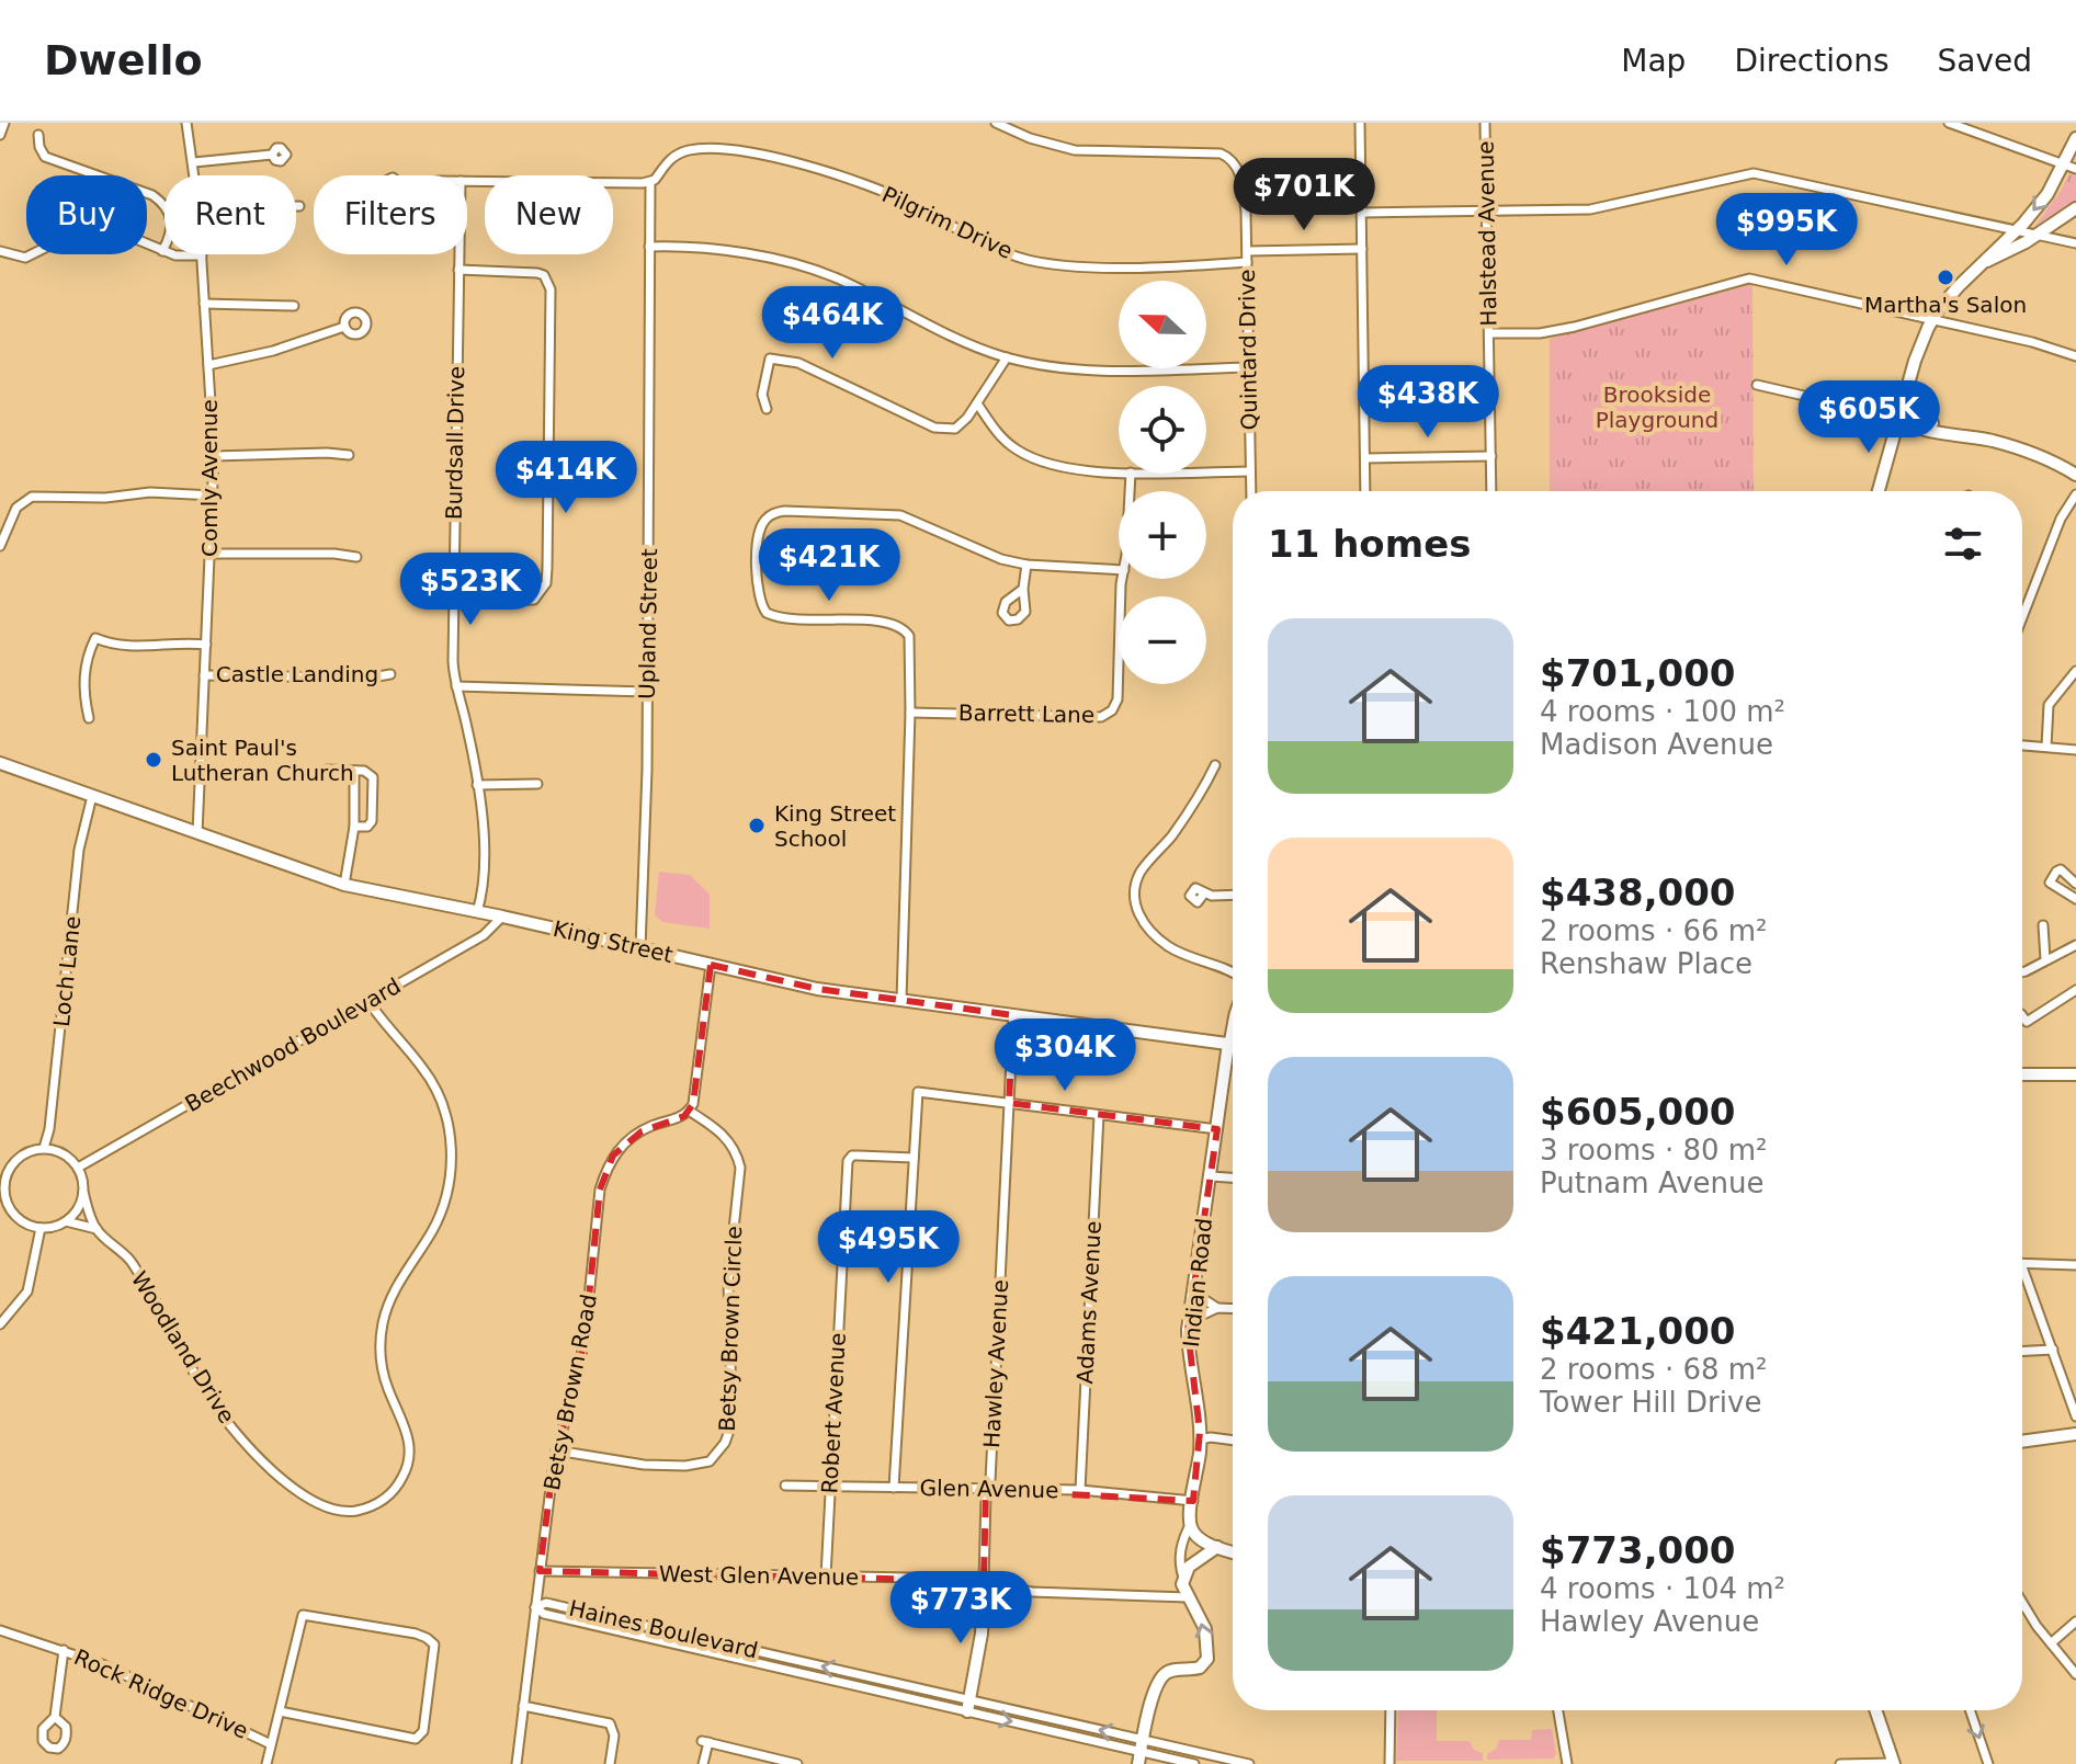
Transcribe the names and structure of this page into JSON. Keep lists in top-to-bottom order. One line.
{"streets":{"street":["Pilgrim Drive","Halstead Avenue","Quintard Drive","Burdsall Drive","Comly Avenue","Upland Street","Castle Landing","Barrett Lane","King Street","Loch Lane","Beechwood Boulevard","Indian Road","Adams Avenue","Betsy Brown Circle","Woodland Drive","Hawley Avenue","Betsy Brown Road","Robert Avenue","Glen Avenue","West Glen Avenue","Haines Boulevard","Rock Ridge Drive"]},"crossings":[["Pilgrim Drive","Quintard Drive"],["Pilgrim Drive","Upland Street"],["Burdsall Drive","King Street"],["Comly Avenue","Castle Landing"],["Comly Avenue","King Street"],["Upland Street","King Street"],["King Street","Loch Lane"],["King Street","Beechwood Boulevard"],["King Street","Indian Road"],["King Street","Hawley Avenue"],["Loch Lane","Beechwood Boulevard"],["Loch Lane","Woodland Drive"],["Beechwood Boulevard","Woodland Drive"],["Indian Road","Glen Avenue"],["Indian Road","West Glen Avenue"],["Indian Road","Haines Boulevard"],["Adams Avenue","Glen Avenue"],["Betsy Brown Circle","Betsy Brown Road"],["Hawley Avenue","Glen Avenue"],["Hawley Avenue","West Glen Avenue"],["Hawley Avenue","Haines Boulevard"],["Betsy Brown Road","West Glen Avenue"],["Betsy Brown Road","Haines Boulevard"],["Robert Avenue","Glen Avenue"],["Robert Avenue","West Glen Avenue"]],"parks":["Brookside Playground"],"places":["Martha's Salon","Saint Paul's Lutheran Church","King Street School"],"north":"left","page":{"header":"Dwello","nav":["Map","Directions","Saved"],"price":["$701K","$995K","$464K","$438K","$605K","$414K","$421K","$523K","$304K","$495K","$773K"],"chip":["Buy","Rent","Filters","New"],"map_buttons":["+","−"],"heading":"11 homes","list":[{"name":"$701,000","note":"4 rooms · 100 m² · Madison Avenue"},{"name":"$438,000","note":"2 rooms · 66 m² · Renshaw Place"},{"name":"$605,000","note":"3 rooms · 80 m² · Putnam Avenue"},{"name":"$421,000","note":"2 rooms · 68 m² · Tower Hill Drive"},{"name":"$773,000","note":"4 rooms · 104 m² · Hawley Avenue"}]}}
